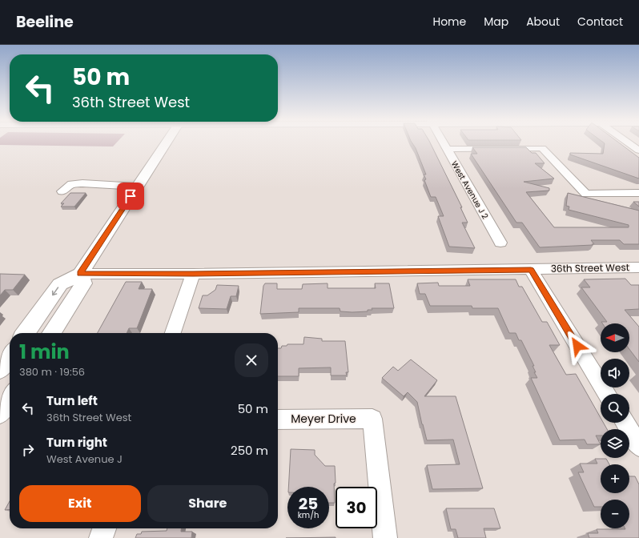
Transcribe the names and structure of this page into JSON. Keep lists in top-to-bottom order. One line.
{"streets":{"street":["West Avenue J 2","36th Street West","Meyer Drive"]},"north":"left","page":{"header":"Beeline","nav":["Home","Map","About","Contact"],"turn":["50 m","36th Street West"],"map_buttons":["+","−"],"heading":["1 min","380 m · 19:56"],"list":[{"name":"Turn left","note":"36th Street West","value":"50 m"},{"name":"Turn right","note":"West Avenue J","value":"250 m"}],"buttons":["Exit","Share"],"speed":"25 km/h","limit":"30"}}
